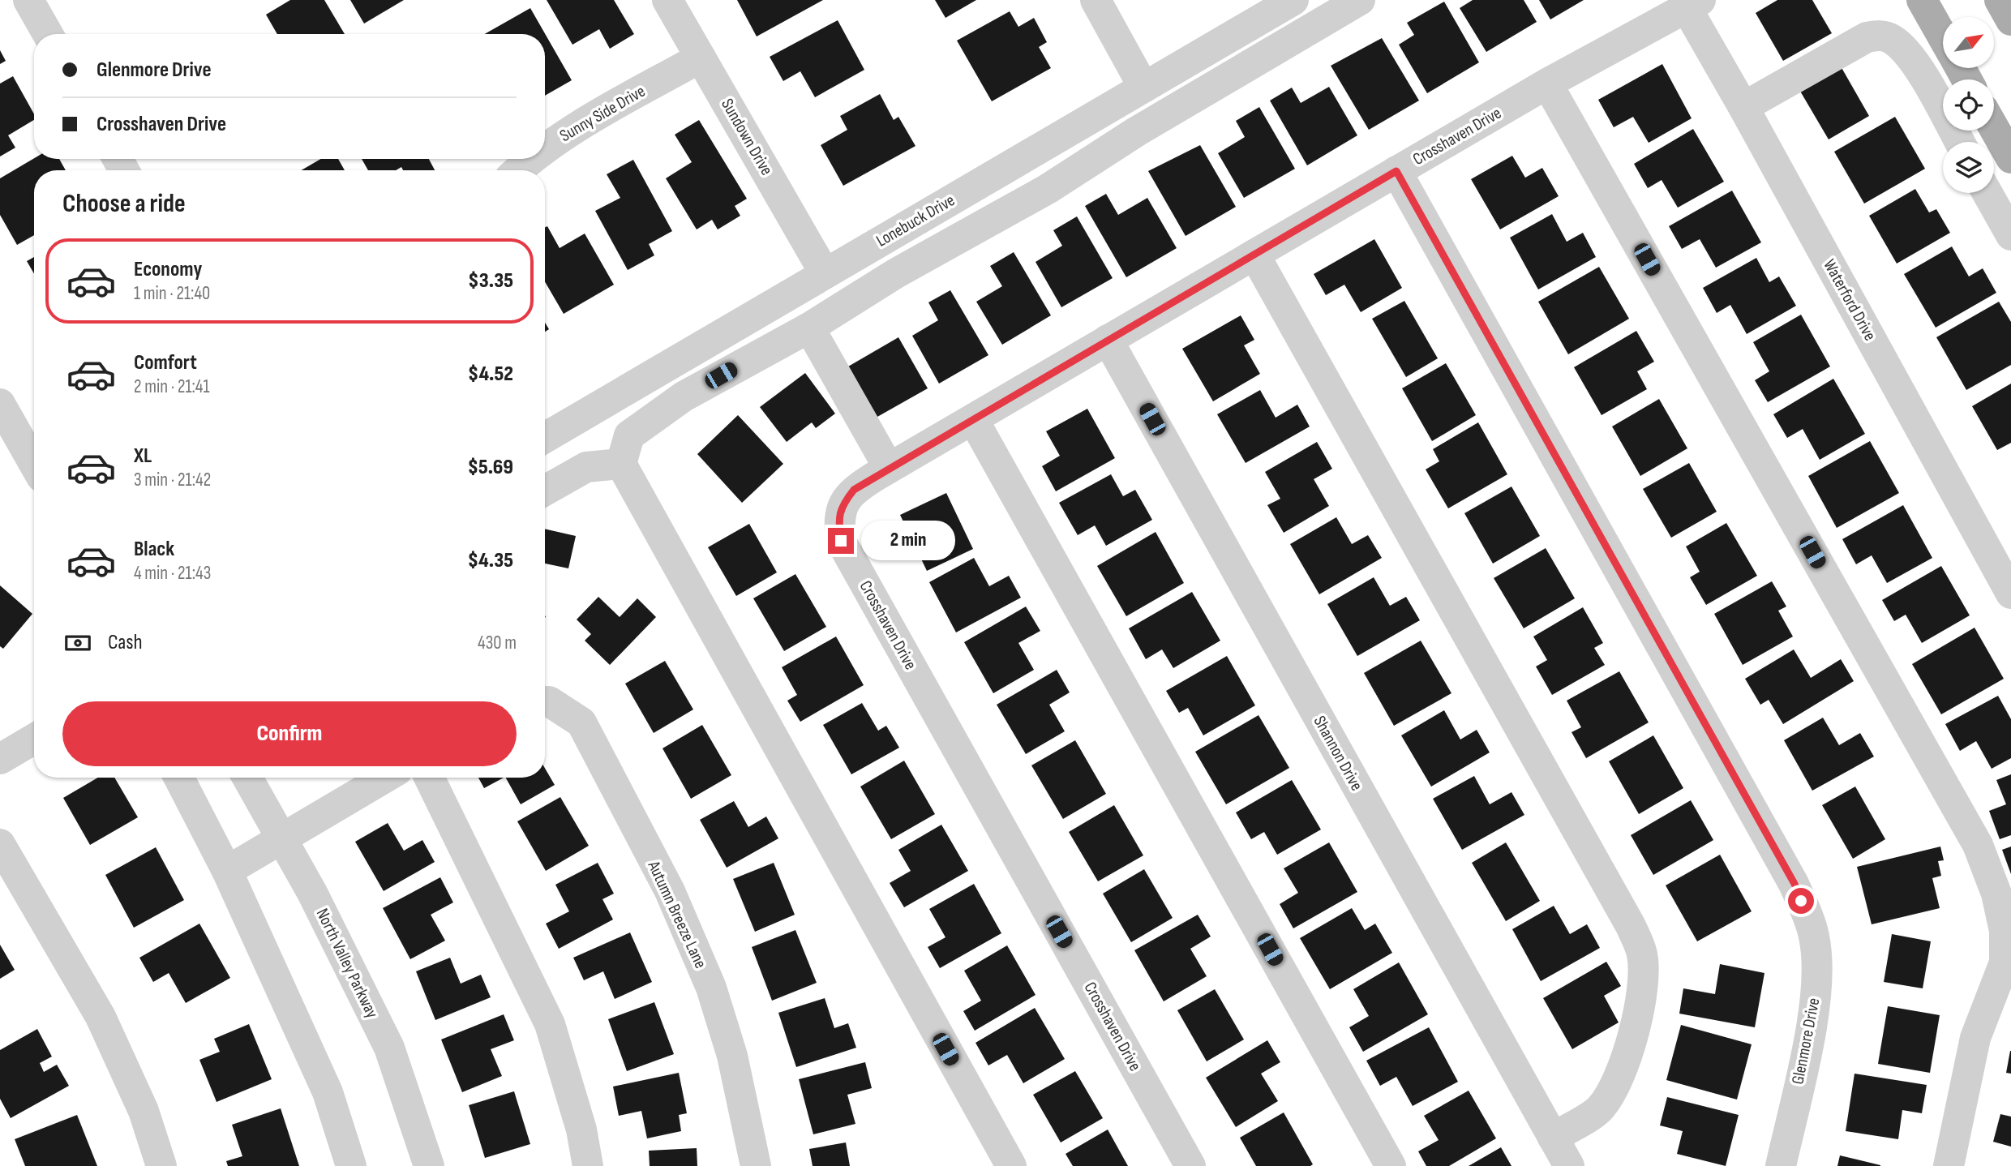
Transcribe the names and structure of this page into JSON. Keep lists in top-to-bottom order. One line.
{"streets":{"street":["Sunny Side Drive","Crosshaven Drive","Sundown Drive","Lonebuck Drive","Waterford Drive","Shannon Drive","Autumn Breeze Lane","North Valley Parkway","Glenmore Drive"]},"crossings":[["Sunny Side Drive","Sundown Drive"],["Crosshaven Drive","Waterford Drive"],["Crosshaven Drive","Shannon Drive"],["Crosshaven Drive","Glenmore Drive"],["Sundown Drive","Lonebuck Drive"]],"north":"top right","page":{"banner":["Glenmore Drive","Crosshaven Drive"],"heading":"Choose a ride","list":[{"name":"Economy","note":"1 min · 21:40","value":"$3.35"},{"name":"Comfort","note":"2 min · 21:41","value":"$4.52"},{"name":"XL","note":"3 min · 21:42","value":"$5.69"},{"name":"Black","note":"4 min · 21:43","value":"$4.35"}],"bubble":"2 min","pay":["Cash","430 m"],"buttons":"Confirm"}}
